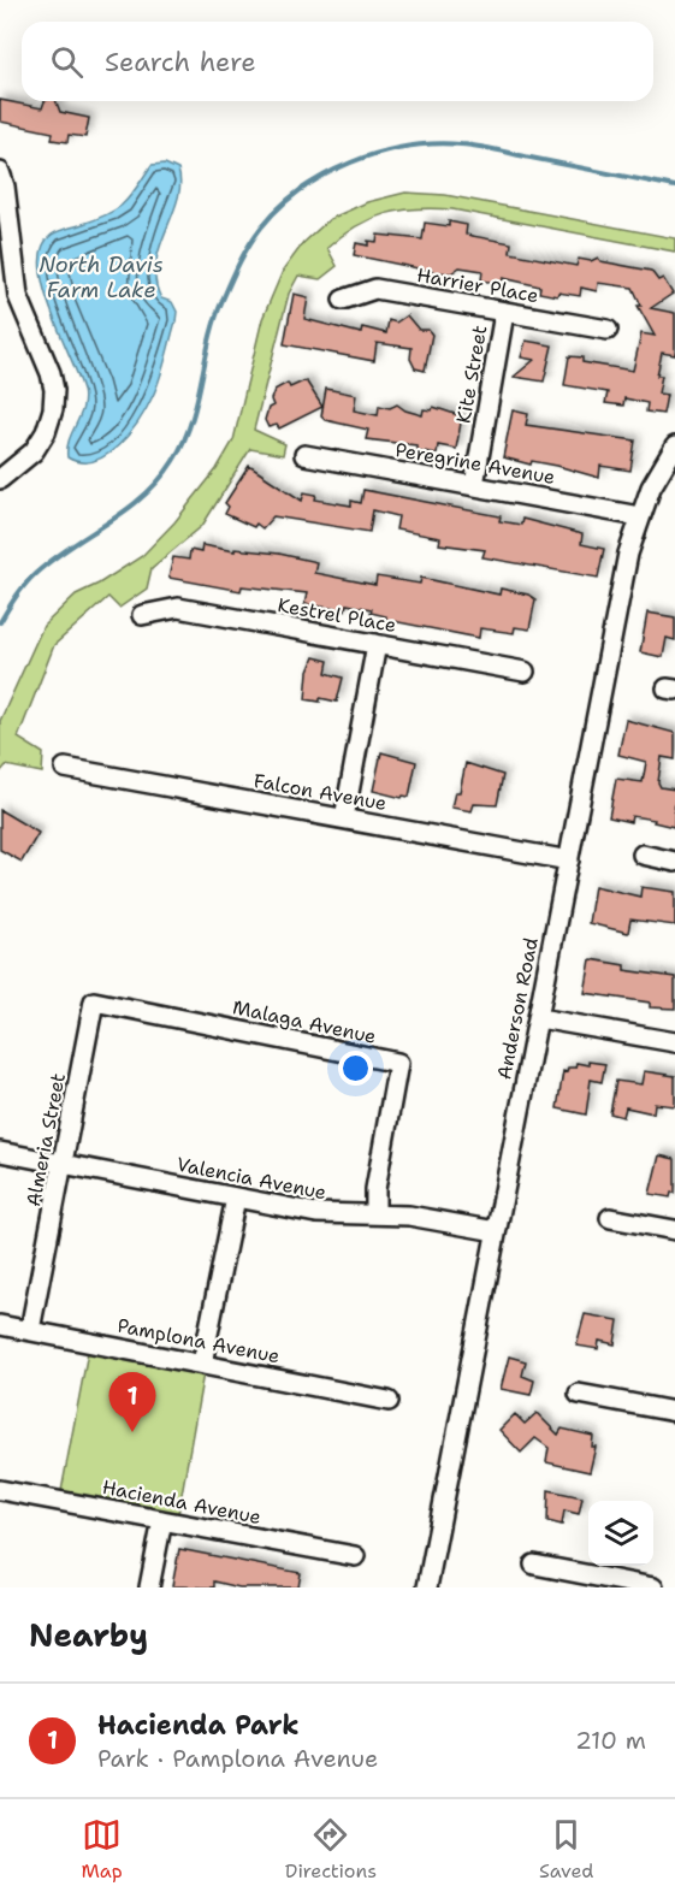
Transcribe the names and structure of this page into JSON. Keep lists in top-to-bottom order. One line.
{"streets":{"street":["Harrier Place","Kite Street","Peregrine Avenue","Kestrel Place","Falcon Avenue","Anderson Road","Malaga Avenue","Almeria Street","Valencia Avenue","Pamplona Avenue","Hacienda Avenue"]},"crossings":[["Harrier Place","Kite Street"],["Kite Street","Peregrine Avenue"],["Peregrine Avenue","Anderson Road"],["Falcon Avenue","Anderson Road"],["Anderson Road","Valencia Avenue"],["Malaga Avenue","Almeria Street"],["Malaga Avenue","Valencia Avenue"],["Almeria Street","Valencia Avenue"],["Almeria Street","Pamplona Avenue"]],"water":["North Davis Farm Lake"],"page":{"search":"Search here","pins":"1","heading":"Nearby","list":[{"mark":"1","name":"Hacienda Park","note":"Park · Pamplona Avenue","value":"210 m"}],"nav":["Map","Directions","Saved"]}}
